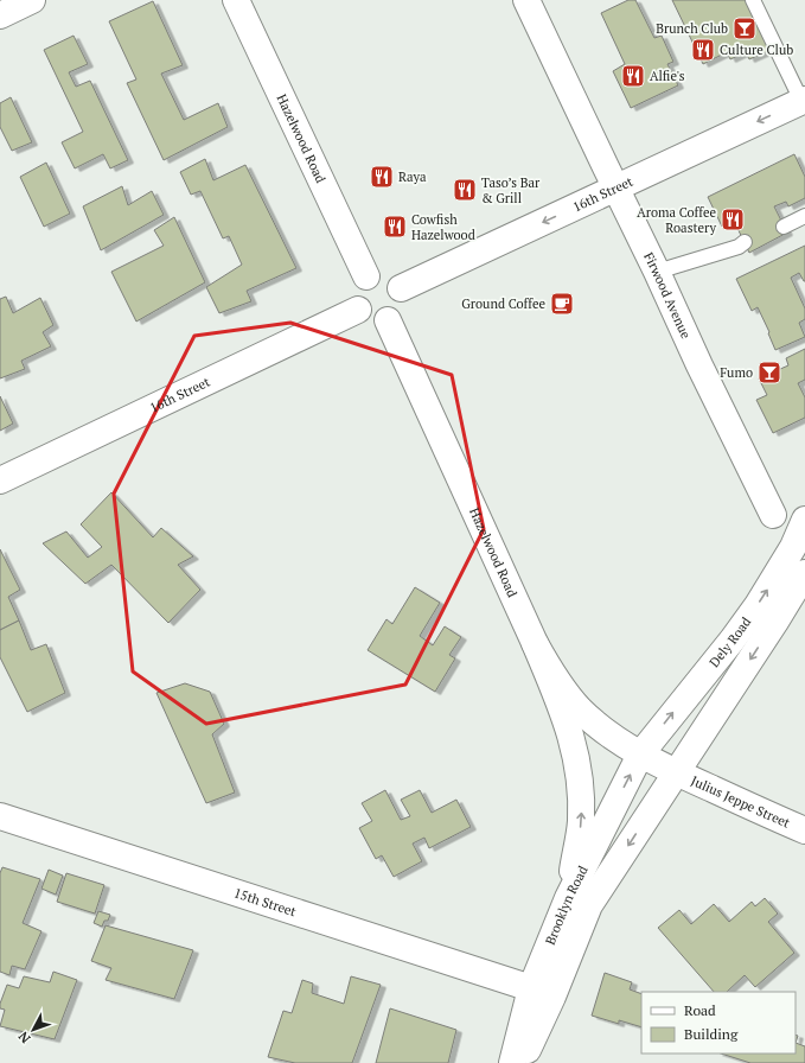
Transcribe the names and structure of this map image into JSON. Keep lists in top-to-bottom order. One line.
{"streets":{"street":["Hazelwood Road","16th Street","Firwood Avenue","Dely Road","Julius Jeppe Street","15th Street","Brooklyn Road"]},"crossings":[["Hazelwood Road","16th Street"],["Hazelwood Road","Dely Road"],["Hazelwood Road","Julius Jeppe Street"],["Hazelwood Road","Brooklyn Road"],["16th Street","Firwood Avenue"],["Dely Road","Julius Jeppe Street"],["Dely Road","Brooklyn Road"],["Julius Jeppe Street","Brooklyn Road"],["15th Street","Brooklyn Road"]],"one_way":["16th Street"],"places":{"bar":["Brunch Club","Fumo"],"restaurant":["Culture Club","Alfie's","Raya","Taso’s Bar & Grill","Aroma Coffee Roastery","Cowfish Hazelwood"],"cafe":["Ground Coffee"]},"legend":["Road","Building"],"north":"bottom left"}
